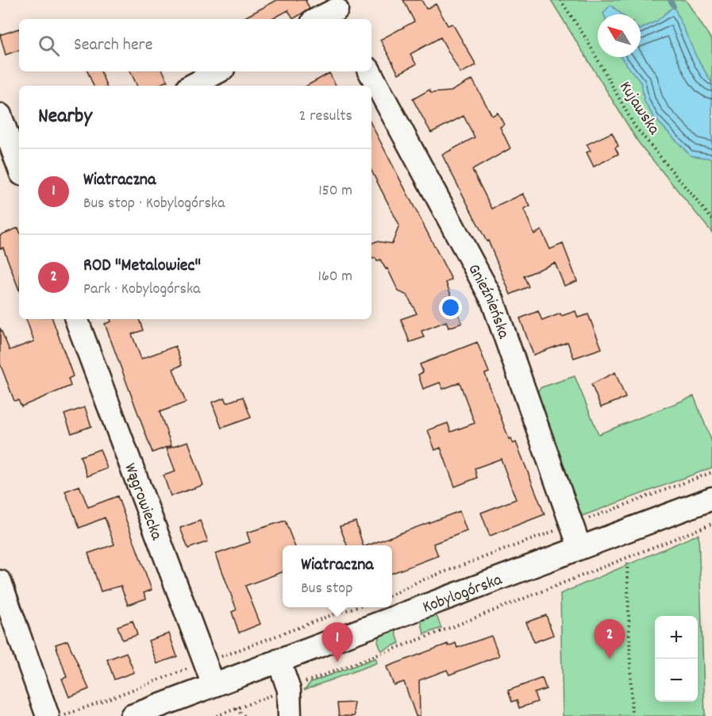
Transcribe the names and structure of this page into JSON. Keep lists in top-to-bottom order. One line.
{"streets":{"street":["Gnieźnieńska","Wągrowiecka","Kobylogórska"],"path":["Kujawska"]},"crossings":[["Gnieźnieńska","Kobylogórska"],["Wągrowiecka","Kobylogórska"]],"north":"top left","page":{"search":"Search here","heading":["Nearby","2 results"],"list":[{"mark":"1","name":"Wiatraczna","note":"Bus stop · Kobylogórska","value":"150 m"},{"mark":"2","name":"ROD \"Metalowiec\"","note":"Park · Kobylogórska","value":"160 m"}],"popup":["Wiatraczna","Bus stop"],"map_buttons":["+","−"],"pins":["2","1"]}}
